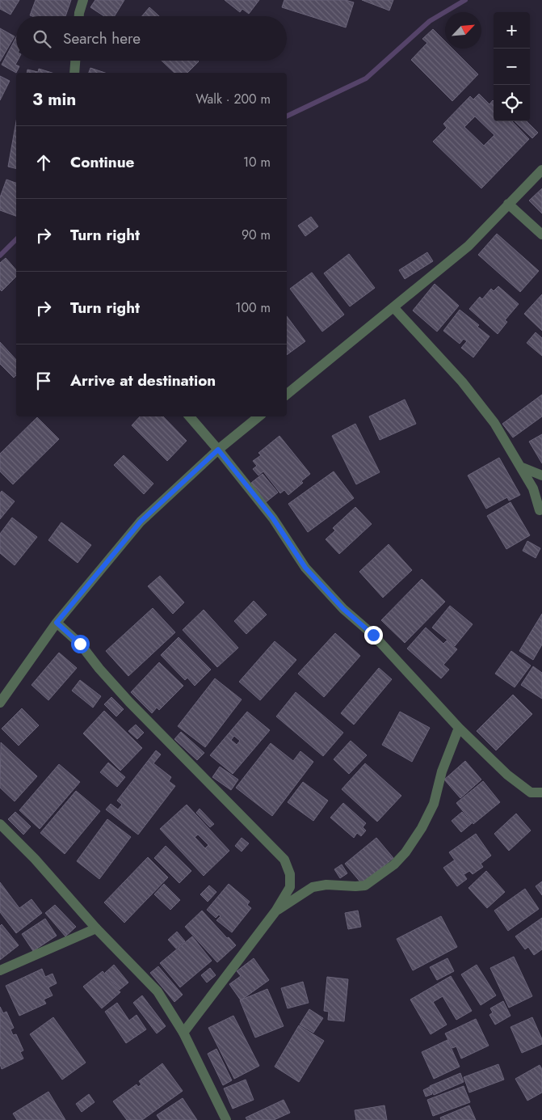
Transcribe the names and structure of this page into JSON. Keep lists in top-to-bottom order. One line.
{"north":"top right","page":{"map_buttons":["+","−"],"search":"Search here","heading":["3 min","Walk · 200 m"],"list":[["Continue","10 m"],["Turn right","90 m"],["Turn right","100 m"],"Arrive at destination"]}}
